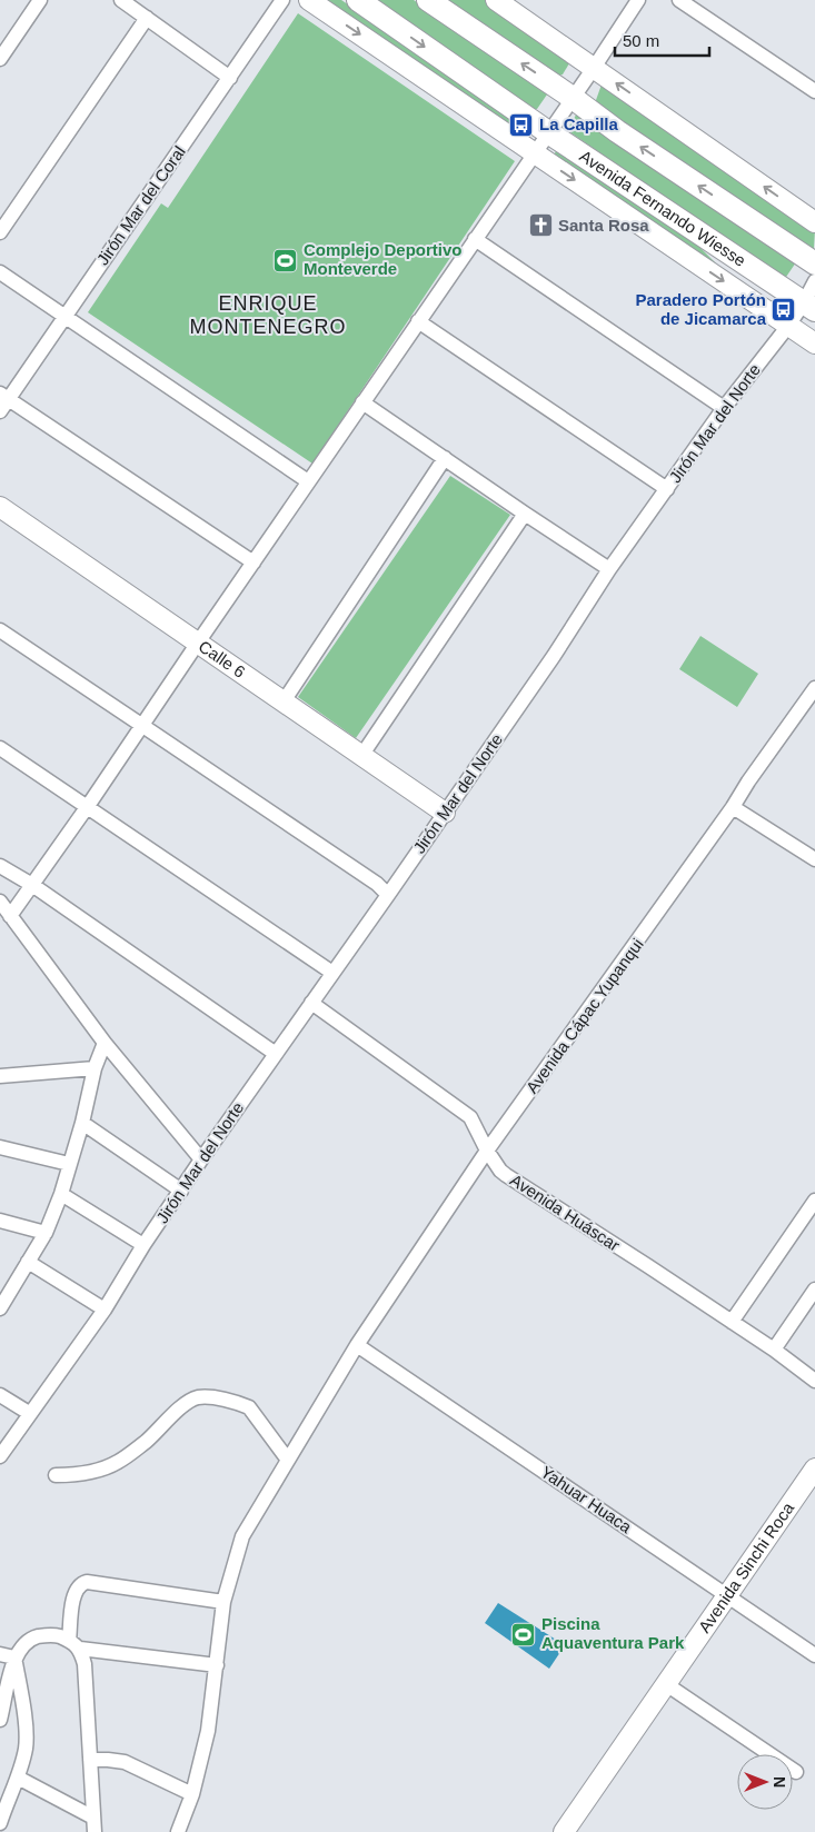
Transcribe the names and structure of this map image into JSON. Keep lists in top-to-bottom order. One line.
{"streets":{"main road":["Avenida Fernando Wiesse","Calle 6","Avenida Sinchi Roca"],"street":["Jirón Mar del Coral","Jirón Mar del Norte","Avenida Cápac Yupanqui","Avenida Huáscar","Yahuar Huaca"]},"crossings":[["Avenida Fernando Wiesse","Jirón Mar del Norte"],["Jirón Mar del Norte","Calle 6"],["Jirón Mar del Norte","Avenida Huáscar"],["Avenida Cápac Yupanqui","Avenida Huáscar"],["Avenida Cápac Yupanqui","Yahuar Huaca"],["Yahuar Huaca","Avenida Sinchi Roca"]],"districts":["ENRIQUE MONTENEGRO"],"places":{"bus stop":["La Capilla","Paradero Portón de Jicamarca"],"church":["Santa Rosa"],"sports":["Complejo Deportivo Monteverde","Piscina Aquaventura Park"]},"scale_bar":"50 m","north":"right"}
